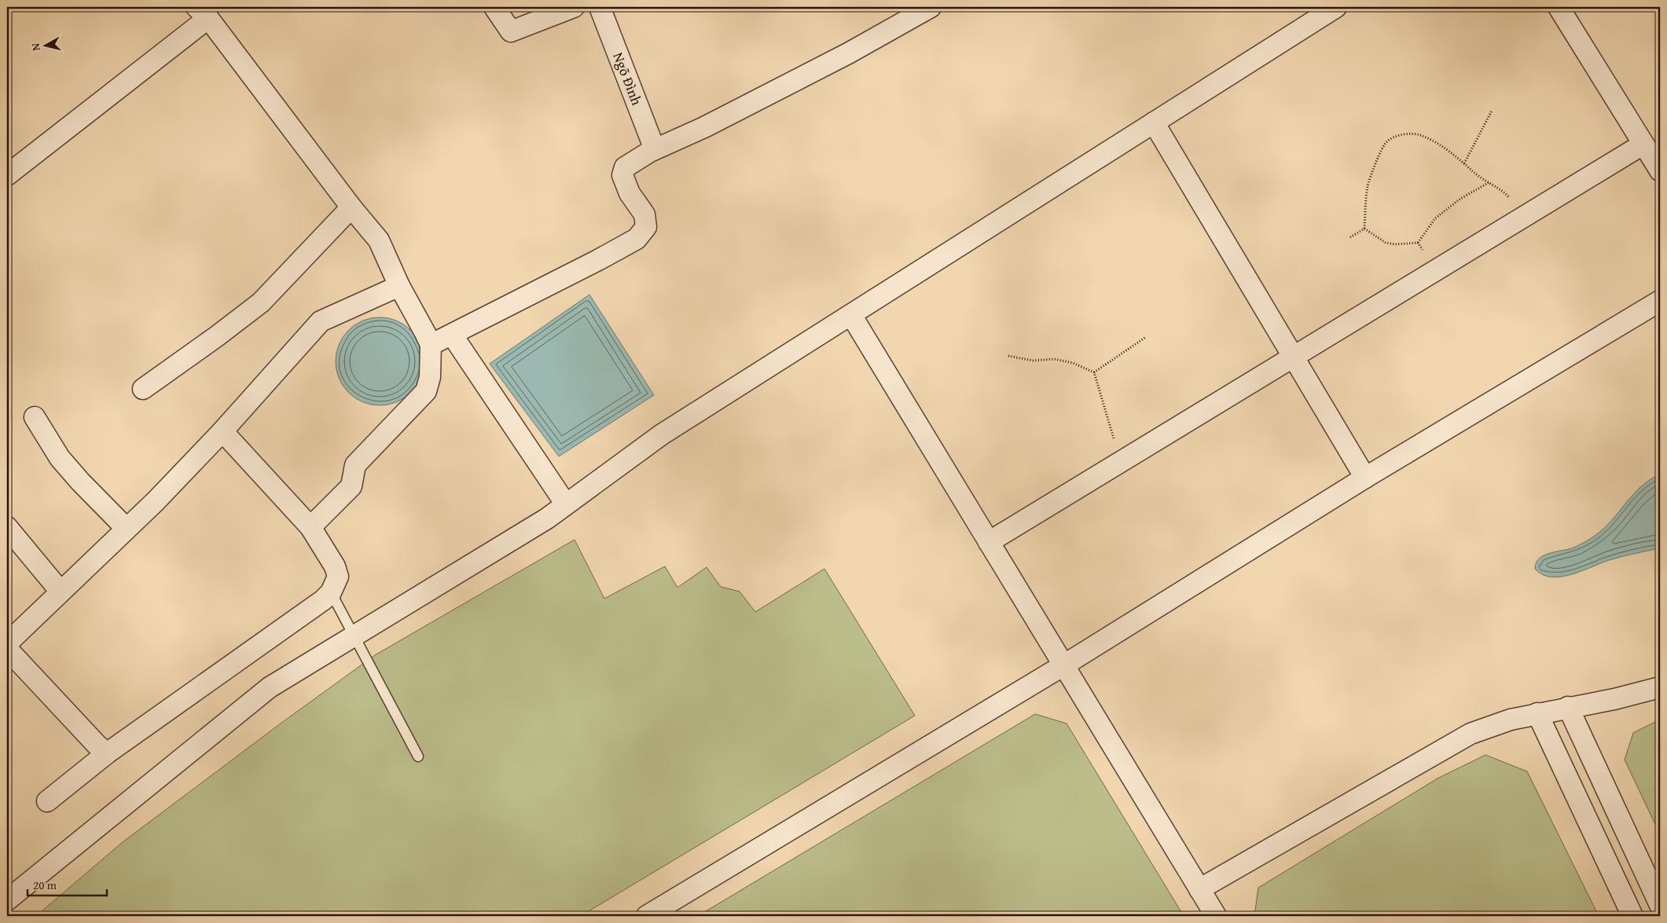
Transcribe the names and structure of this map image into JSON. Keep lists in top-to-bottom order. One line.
{"streets":{"street":["Ngõ Đình"]},"scale_bar":"20 m","north":"left"}
